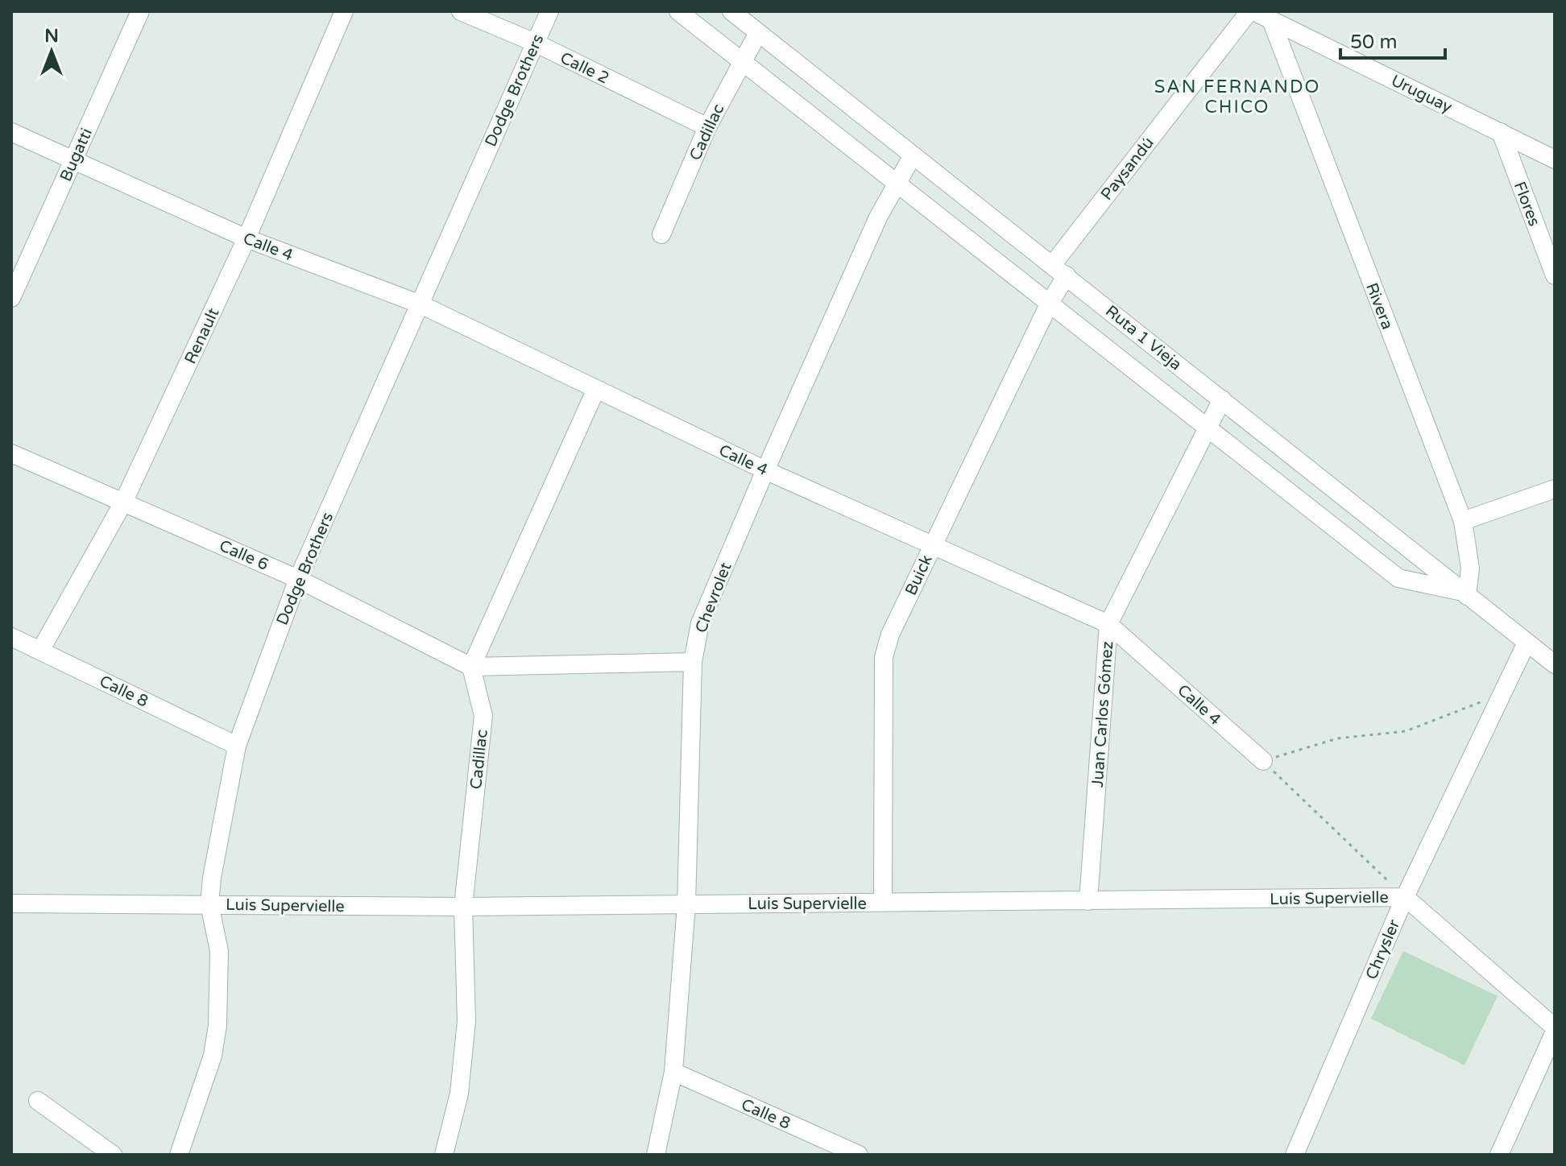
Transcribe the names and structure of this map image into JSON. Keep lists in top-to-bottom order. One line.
{"streets":{"street":["Calle 2","Dodge Brothers","Uruguay","Cadillac","Bugatti","Paysandú","Flores","Calle 4","Rivera","Renault","Ruta 1 Vieja","Calle 6","Buick","Chevrolet","Calle 8","Juan Carlos Gómez","Luis Supervielle","Chrysler"]},"crossings":[["Calle 2","Dodge Brothers"],["Calle 2","Cadillac"],["Dodge Brothers","Calle 4"],["Dodge Brothers","Calle 6"],["Dodge Brothers","Calle 8"],["Dodge Brothers","Luis Supervielle"],["Uruguay","Paysandú"],["Uruguay","Flores"],["Uruguay","Rivera"],["Cadillac","Ruta 1 Vieja"],["Cadillac","Calle 6"],["Cadillac","Luis Supervielle"],["Bugatti","Calle 4"],["Paysandú","Ruta 1 Vieja"],["Paysandú","Buick"],["Calle 4","Renault"],["Calle 4","Buick"],["Calle 4","Chevrolet"],["Calle 4","Juan Carlos Gómez"],["Rivera","Ruta 1 Vieja"],["Renault","Calle 6"],["Renault","Calle 8"],["Ruta 1 Vieja","Buick"],["Ruta 1 Vieja","Chevrolet"],["Ruta 1 Vieja","Juan Carlos Gómez"],["Ruta 1 Vieja","Chrysler"],["Buick","Luis Supervielle"],["Chevrolet","Calle 8"],["Chevrolet","Luis Supervielle"],["Juan Carlos Gómez","Luis Supervielle"],["Luis Supervielle","Chrysler"]],"districts":["SAN FERNANDO CHICO"],"scale_bar":"50 m","north":"top"}
